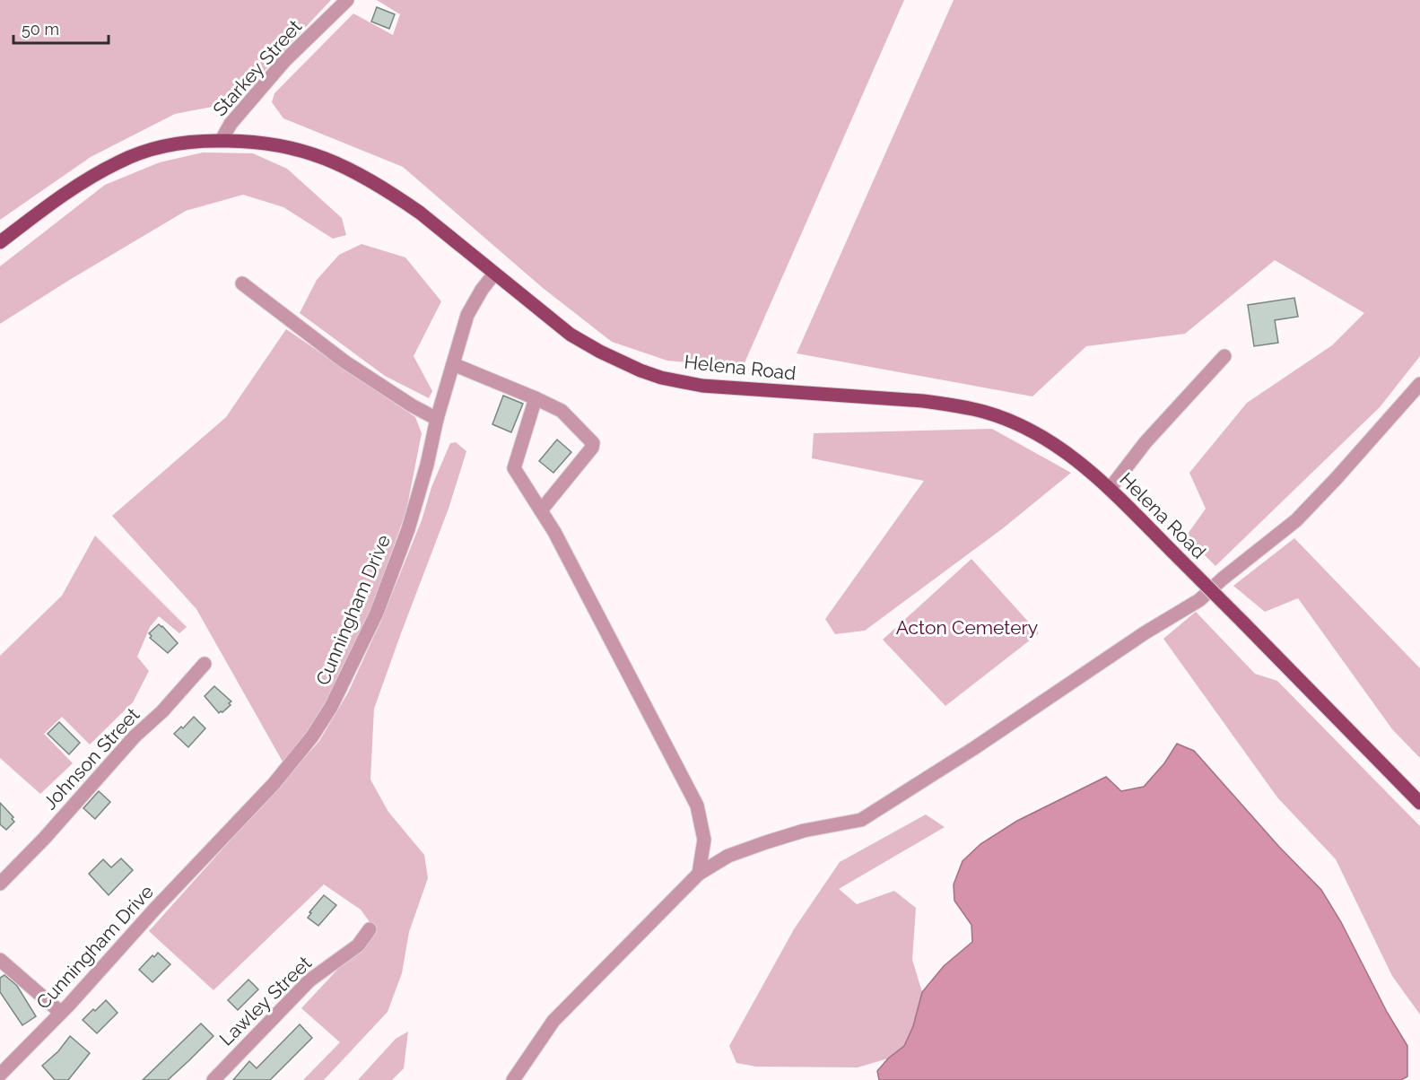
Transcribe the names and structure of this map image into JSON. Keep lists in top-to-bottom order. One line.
{"streets":{"main road":["Helena Road"],"street":["Starkey Street","Cunningham Drive","Johnson Street","Lawley Street"]},"crossings":[["Starkey Street","Helena Road"],["Helena Road","Cunningham Drive"]],"parks":["Acton Cemetery"],"scale_bar":"50 m"}
